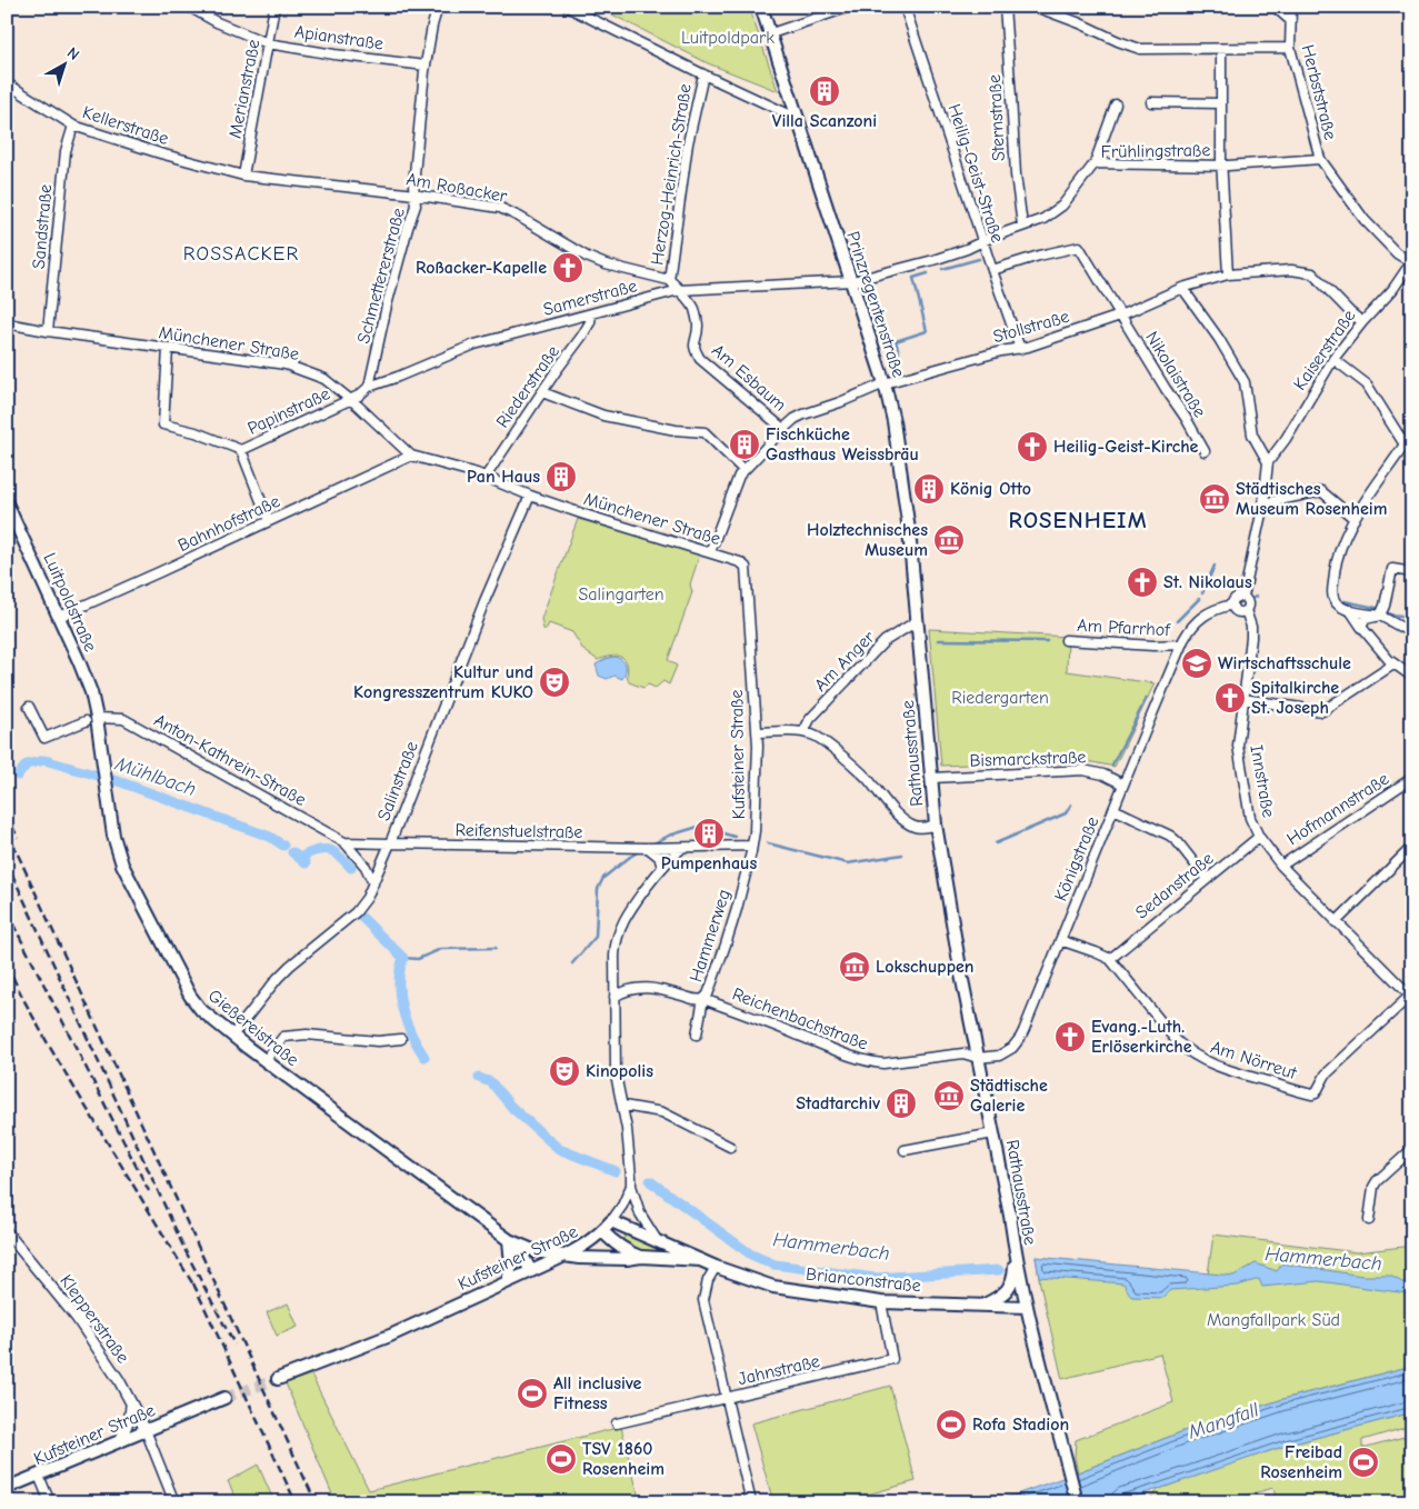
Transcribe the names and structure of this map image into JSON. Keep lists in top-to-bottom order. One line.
{"streets":{"main road":["Prinzregentenstraße","Luitpoldstraße","Rathausstraße","Kufsteiner Straße","Gießereistraße","Brianconstraße"],"street":["Apianstraße","Merianstraße","Herbststraße","Sternstraße","Kellerstraße","Frühlingstraße","Heilig-Geist-Straße","Herzog-Heinrich-Straße","Am Roßacker","Sandstraße","Schmettererstraße","Samerstraße","Stollstraße","Münchener Straße","Kaiserstraße","Nikolaistraße","Am Esbaum","Riederstraße","Papinstraße","Bahnhofstraße","Am Pfarrhof","Am Anger","Bismarckstraße","Anton-Kathrein-Straße","Salinstraße","Innstraße","Hofmannstraße","Reifenstuelstraße","Königstraße","Sedanstraße","Hammerweg","Reichenbachstraße","Am Nörreut","Klepperstraße","Jahnstraße"]},"crossings":[["Apianstraße","Merianstraße"],["Apianstraße","Schmettererstraße"],["Merianstraße","Kellerstraße"],["Merianstraße","Am Roßacker"],["Herbststraße","Frühlingstraße"],["Sternstraße","Frühlingstraße"],["Kellerstraße","Am Roßacker"],["Kellerstraße","Sandstraße"],["Frühlingstraße","Heilig-Geist-Straße"],["Frühlingstraße","Samerstraße"],["Frühlingstraße","Prinzregentenstraße"],["Heilig-Geist-Straße","Stollstraße"],["Heilig-Geist-Straße","Nikolaistraße"],["Herzog-Heinrich-Straße","Am Roßacker"],["Am Roßacker","Schmettererstraße"],["Sandstraße","Münchener Straße"],["Schmettererstraße","Samerstraße"],["Samerstraße","Prinzregentenstraße"],["Samerstraße","Münchener Straße"],["Samerstraße","Am Esbaum"],["Samerstraße","Riederstraße"],["Samerstraße","Papinstraße"],["Prinzregentenstraße","Stollstraße"],["Prinzregentenstraße","Am Anger"],["Prinzregentenstraße","Rathausstraße"],["Stollstraße","Münchener Straße"],["Stollstraße","Kaiserstraße"],["Stollstraße","Nikolaistraße"],["Stollstraße","Am Esbaum"],["Münchener Straße","Riederstraße"],["Münchener Straße","Papinstraße"],["Münchener Straße","Bahnhofstraße"],["Münchener Straße","Kufsteiner Straße"],["Münchener Straße","Salinstraße"],["Papinstraße","Bahnhofstraße"],["Bahnhofstraße","Luitpoldstraße"],["Luitpoldstraße","Anton-Kathrein-Straße"],["Luitpoldstraße","Gießereistraße"],["Am Pfarrhof","Königstraße"],["Am Anger","Rathausstraße"],["Rathausstraße","Bismarckstraße"],["Rathausstraße","Königstraße"],["Rathausstraße","Reichenbachstraße"],["Rathausstraße","Brianconstraße"],["Kufsteiner Straße","Reifenstuelstraße"],["Kufsteiner Straße","Hammerweg"],["Kufsteiner Straße","Gießereistraße"],["Kufsteiner Straße","Brianconstraße"],["Kufsteiner Straße","Klepperstraße"],["Bismarckstraße","Königstraße"],["Anton-Kathrein-Straße","Salinstraße"],["Anton-Kathrein-Straße","Reifenstuelstraße"],["Anton-Kathrein-Straße","Gießereistraße"],["Salinstraße","Reifenstuelstraße"],["Salinstraße","Gießereistraße"],["Innstraße","Hofmannstraße"],["Innstraße","Königstraße"],["Innstraße","Sedanstraße"],["Innstraße","Am Nörreut"],["Königstraße","Reichenbachstraße"],["Königstraße","Am Nörreut"],["Sedanstraße","Am Nörreut"],["Hammerweg","Reichenbachstraße"],["Gießereistraße","Brianconstraße"],["Brianconstraße","Jahnstraße"]],"districts":["ROSSACKER","ROSENHEIM"],"water":["Mühlbach","Hammerbach","Mangfall"],"parks":["Luitpoldpark","Salingarten","Riedergarten","Mangfallpark Süd"],"places":{"building":["Villa Scanzoni","Fischküche Gasthaus Weissbräu","Pan Haus","König Otto","Pumpenhaus","Stadtarchiv"],"church":["Roßacker-Kapelle","Heilig-Geist-Kirche","St. Nikolaus","Spitalkirche St. Joseph","Evang.-Luth. Erlöserkirche"],"museum":["Städtisches Museum Rosenheim","Holztechnisches Museum","Lokschuppen","Städtische Galerie"],"school or university":["Wirtschaftsschule"],"theatre":["Kultur und Kongresszentrum KUKO","Kinopolis"],"sports":["All inclusive Fitness","Rofa Stadion","TSV 1860 Rosenheim","Freibad Rosenheim"]},"north":"top right"}
